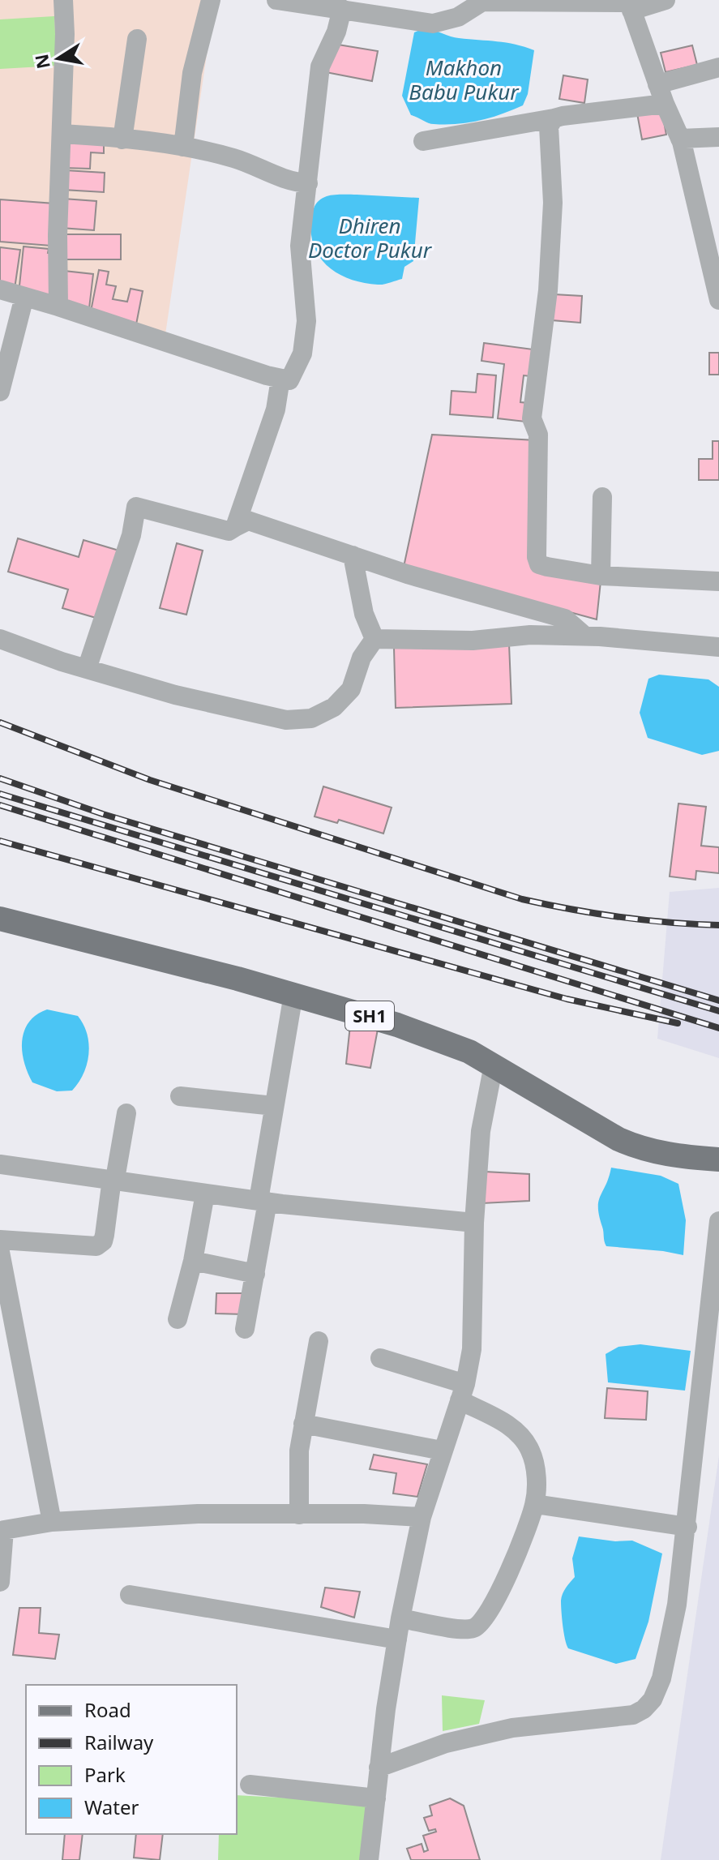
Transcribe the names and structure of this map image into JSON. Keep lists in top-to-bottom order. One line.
{"streets":{"main road":["SH1"]},"water":["Makhon Babu Pukur","Dhiren Doctor Pukur"],"legend":["Road","Railway","Park","Water"],"north":"left"}
